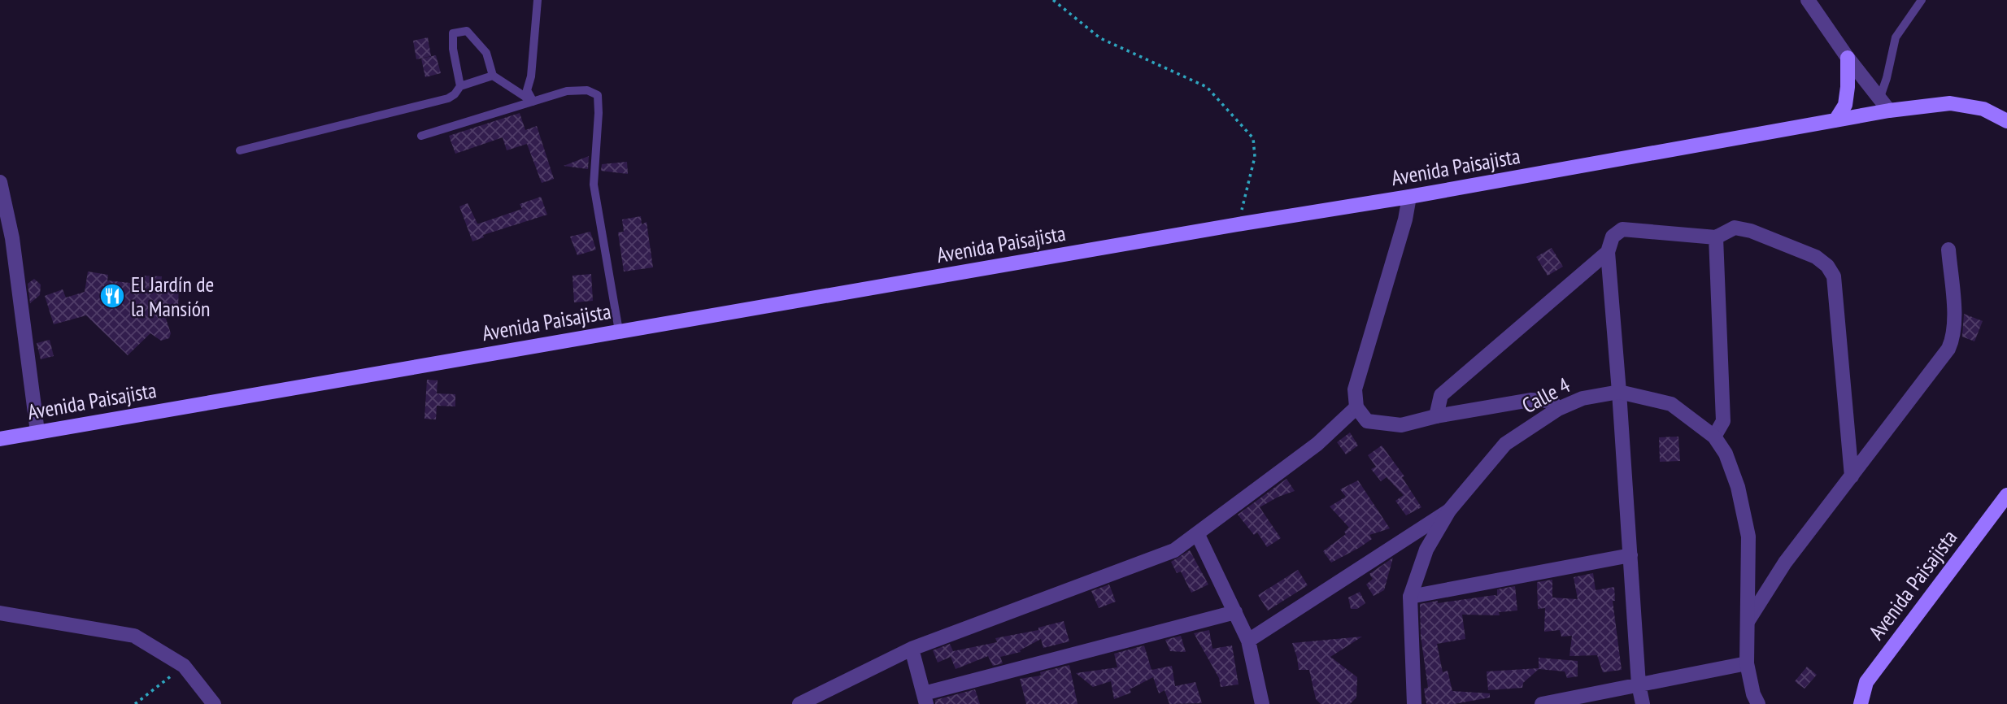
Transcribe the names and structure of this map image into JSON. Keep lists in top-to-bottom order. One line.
{"streets":{"main road":["Avenida Paisajista"],"street":["Calle 4"]},"places":{"restaurant":["El Jardín de la Mansión"]}}
